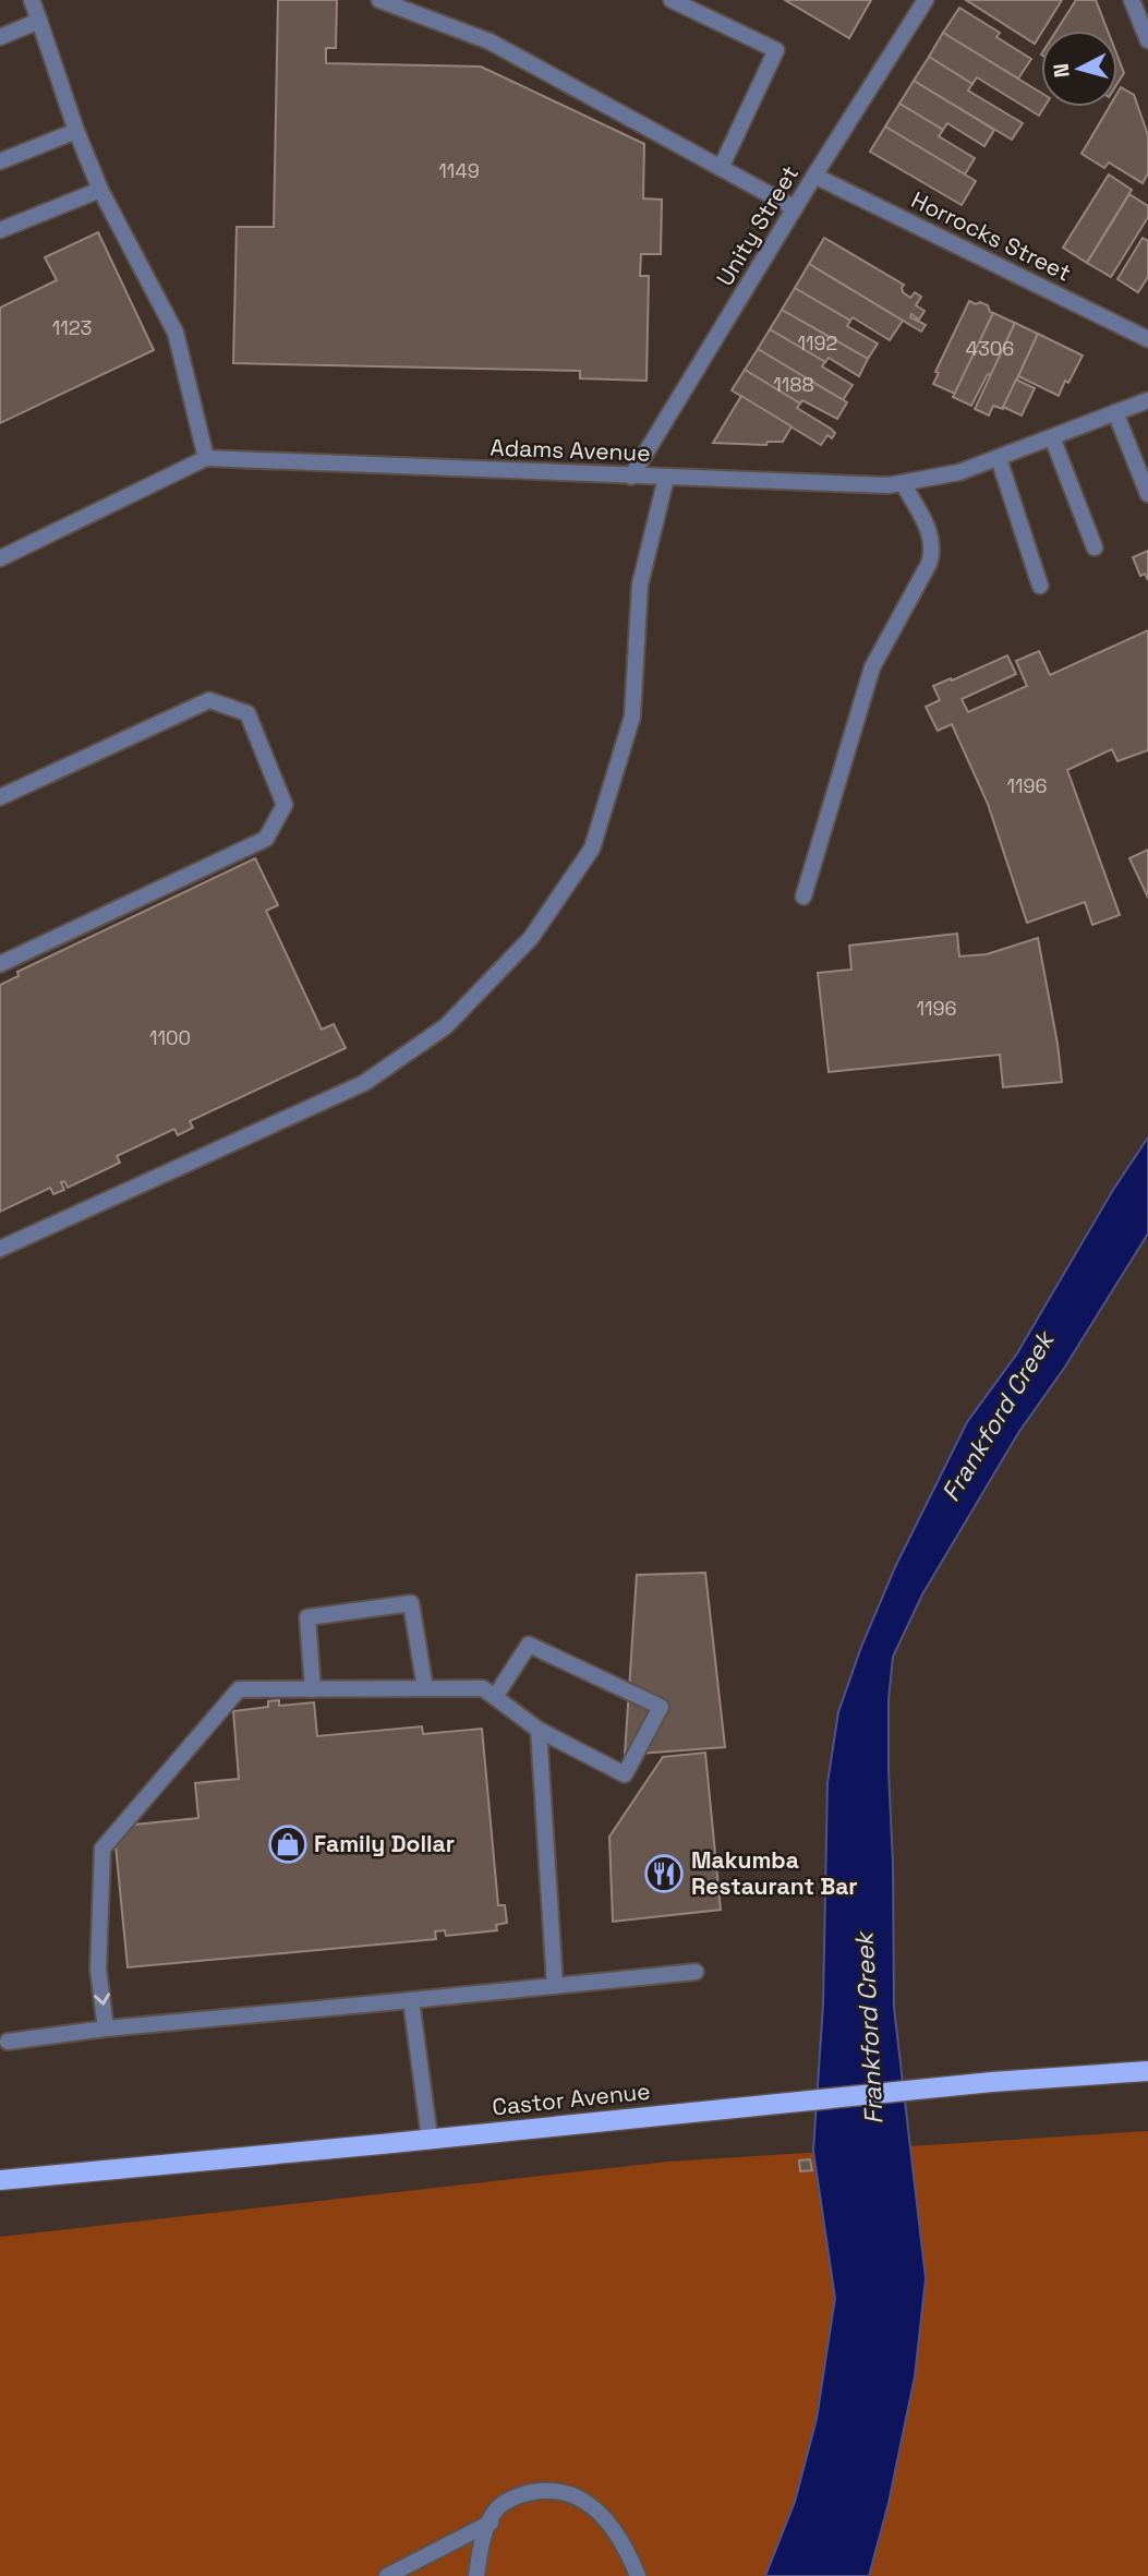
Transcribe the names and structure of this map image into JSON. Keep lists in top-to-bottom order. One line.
{"streets":{"main road":["Castor Avenue"],"street":["Unity Street","Horrocks Street","Adams Avenue"]},"crossings":[["Unity Street","Horrocks Street"],["Unity Street","Adams Avenue"]],"water":["Frankford Creek"],"places":{"shop":["Family Dollar"],"restaurant":["Makumba Restaurant Bar"]},"house_numbers":["1149","1123","1192","4306","1188","1196","1196","1100"],"north":"left"}
